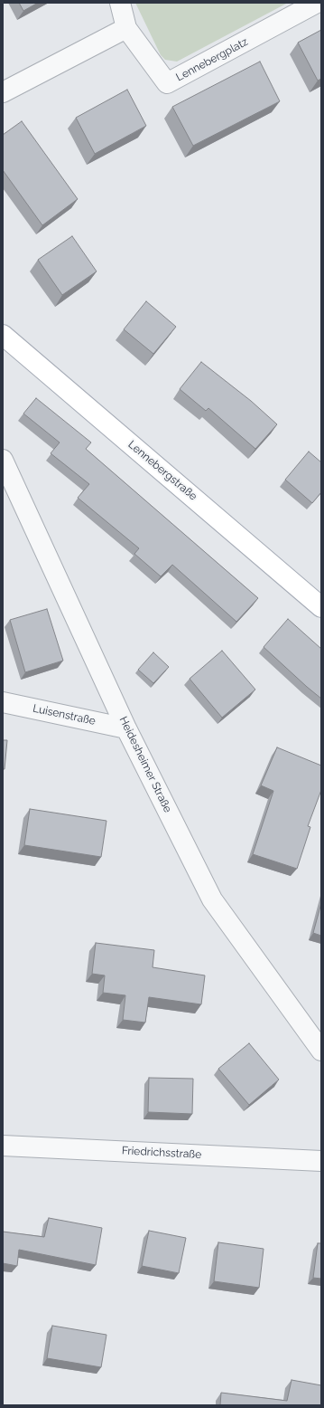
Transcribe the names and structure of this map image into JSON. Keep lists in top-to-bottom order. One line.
{"streets":{"main road":["Lennebergstraße"],"street":["Lennebergplatz","Luisenstraße","Heidesheimer Straße","Friedrichsstraße"]},"crossings":[["Luisenstraße","Heidesheimer Straße"]]}
